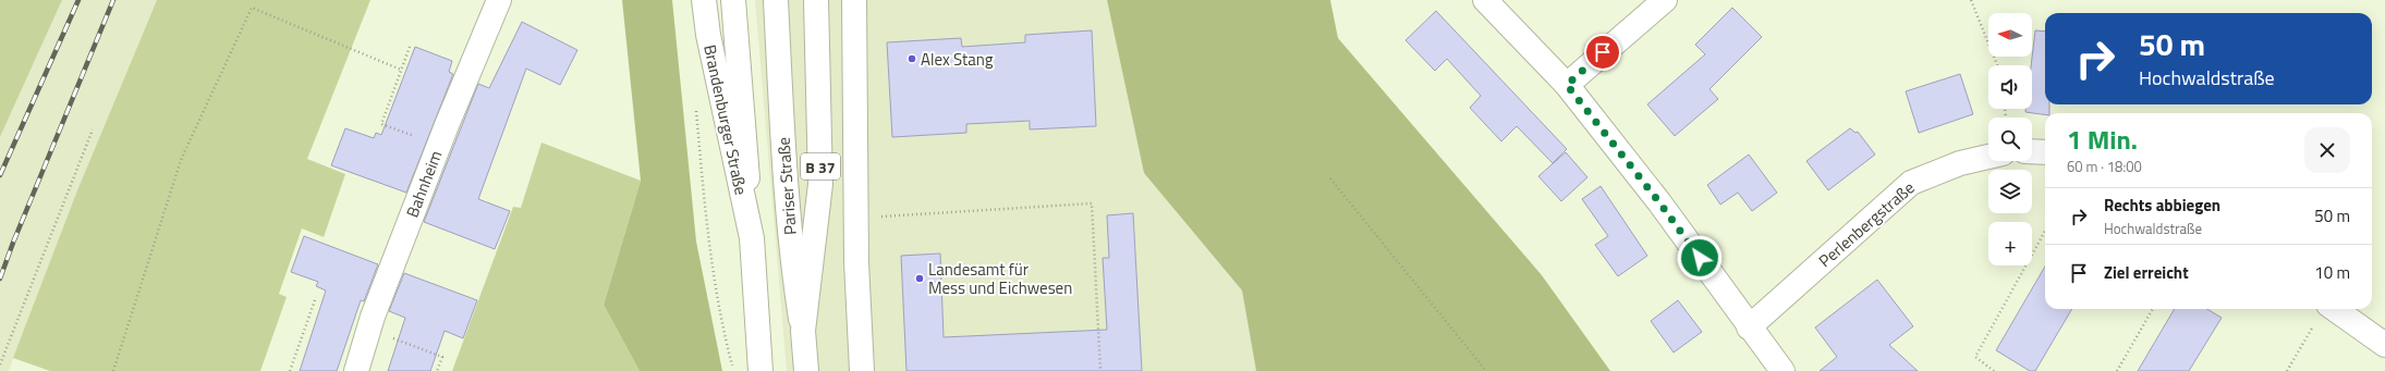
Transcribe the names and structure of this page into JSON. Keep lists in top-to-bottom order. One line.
{"streets":{"street":["Brandenburger Straße","B 37","Bahnheim","Pariser Straße","Perlenbergstraße"]},"crossings":[["B 37","Pariser Straße"]],"places":["Alex Stang","Landesamt für Mess und Eichwesen"],"north":"left","page":{"map_buttons":"+","turn":["50 m","Hochwaldstraße"],"heading":["1 Min.","60 m · 18:00"],"list":[{"name":"Rechts abbiegen","note":"Hochwaldstraße","value":"50 m"},{"name":"Ziel erreicht","value":"10 m"}]}}
